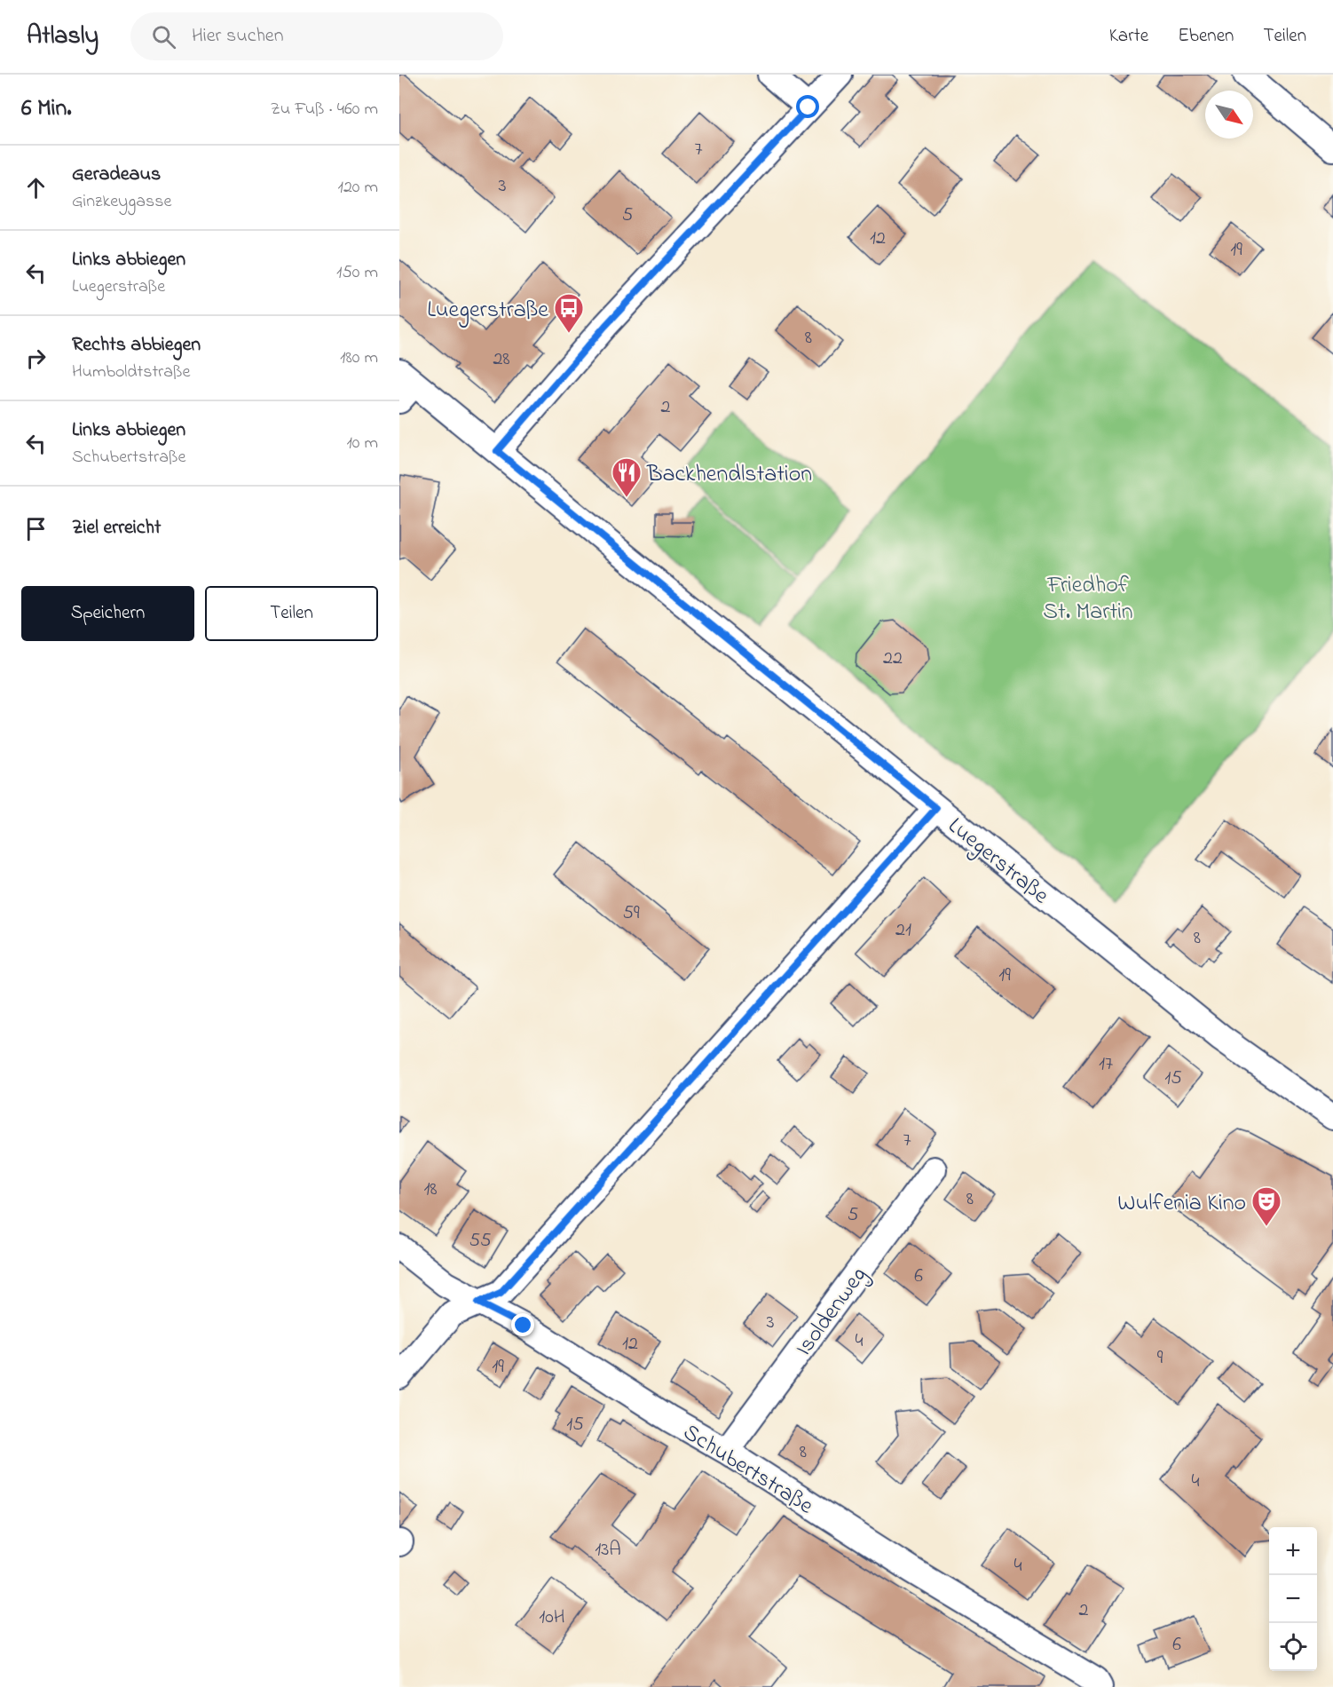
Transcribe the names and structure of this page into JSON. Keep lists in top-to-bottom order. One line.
{"streets":{"street":["Luegerstraße","Isoldenweg","Schubertstraße"]},"crossings":[["Isoldenweg","Schubertstraße"]],"parks":["Friedhof St. Martin"],"places":{"bus stop":["Luegerstraße"],"restaurant":["Backhendlstation"],"theatre":["Wulfenia Kino"]},"house_numbers":["7","3","5","12","19","8","28","2","22","59","21","8","19","17","15","7","18","8","5","55","6","3","4","12","9","19","15","8","4","13A","4","2","10H","6"],"north":"bottom right","page":{"header":"Atlasly","search":"Hier suchen","nav":["Karte","Ebenen","Teilen"],"heading":["6 Min.","Zu Fuß · 460 m"],"list":[["Geradeaus","Ginzkeygasse","120 m"],["Links abbiegen","Luegerstraße","150 m"],["Rechts abbiegen","Humboldtstraße","180 m"],["Links abbiegen","Schubertstraße","10 m"],"Ziel erreicht"],"buttons":["Speichern","Teilen"],"map_buttons":["+","−"]}}
